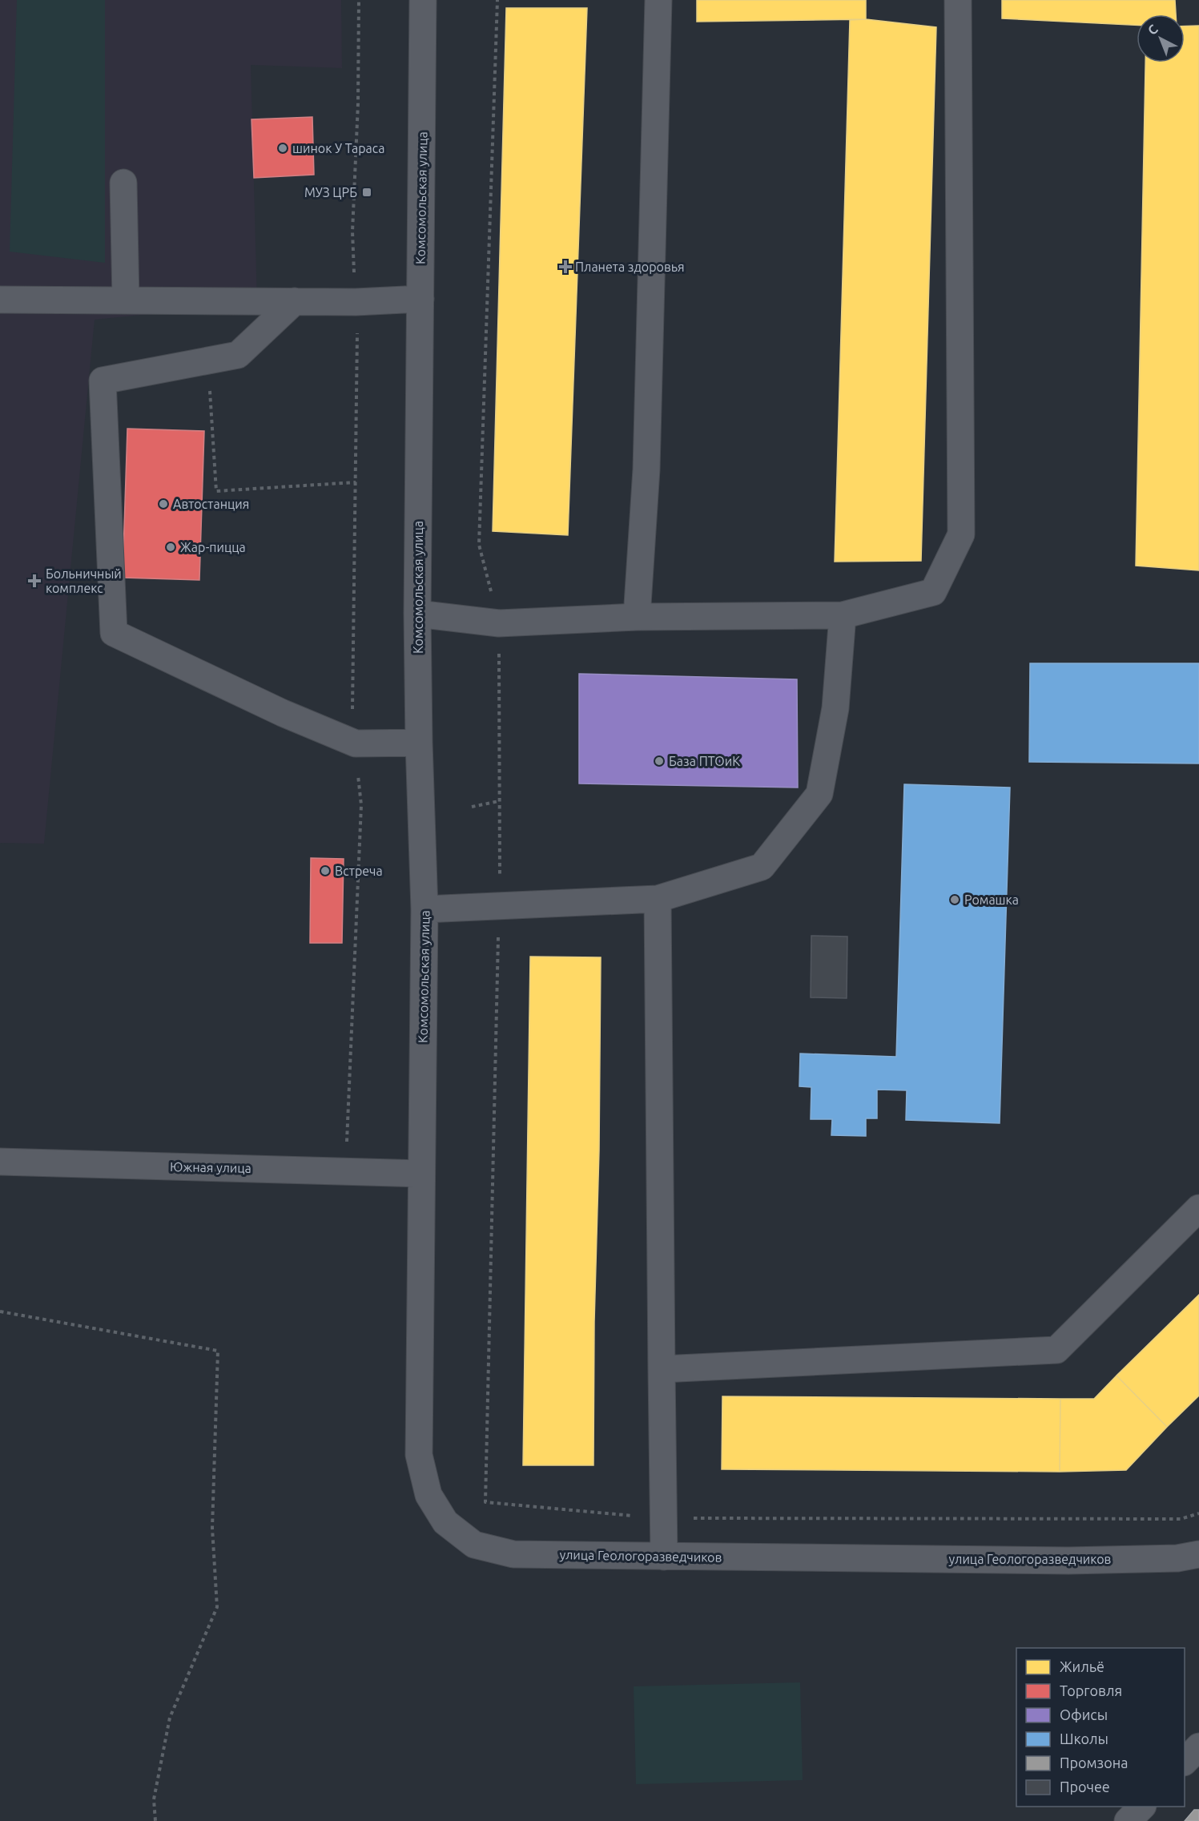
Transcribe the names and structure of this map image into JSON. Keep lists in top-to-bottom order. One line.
{"streets":{"street":["Комсомольская улица","Южная улица","улица Геологоразведчиков"]},"crossings":[["Комсомольская улица","Южная улица"],["Комсомольская улица","улица Геологоразведчиков"],["Южная улица","улица Геологоразведчиков"]],"places":{"other":["шинок У Тараса","Автостанция","Жар-пицца","База ПТОиК","Встреча","Ромашка"],"transit":["МУЗ ЦРБ"],"health":["Планета здоровья","Больничный комплекс"]},"legend":["Жильё","Торговля","Офисы","Школы","Промзона","Прочее"],"north":"top left"}
